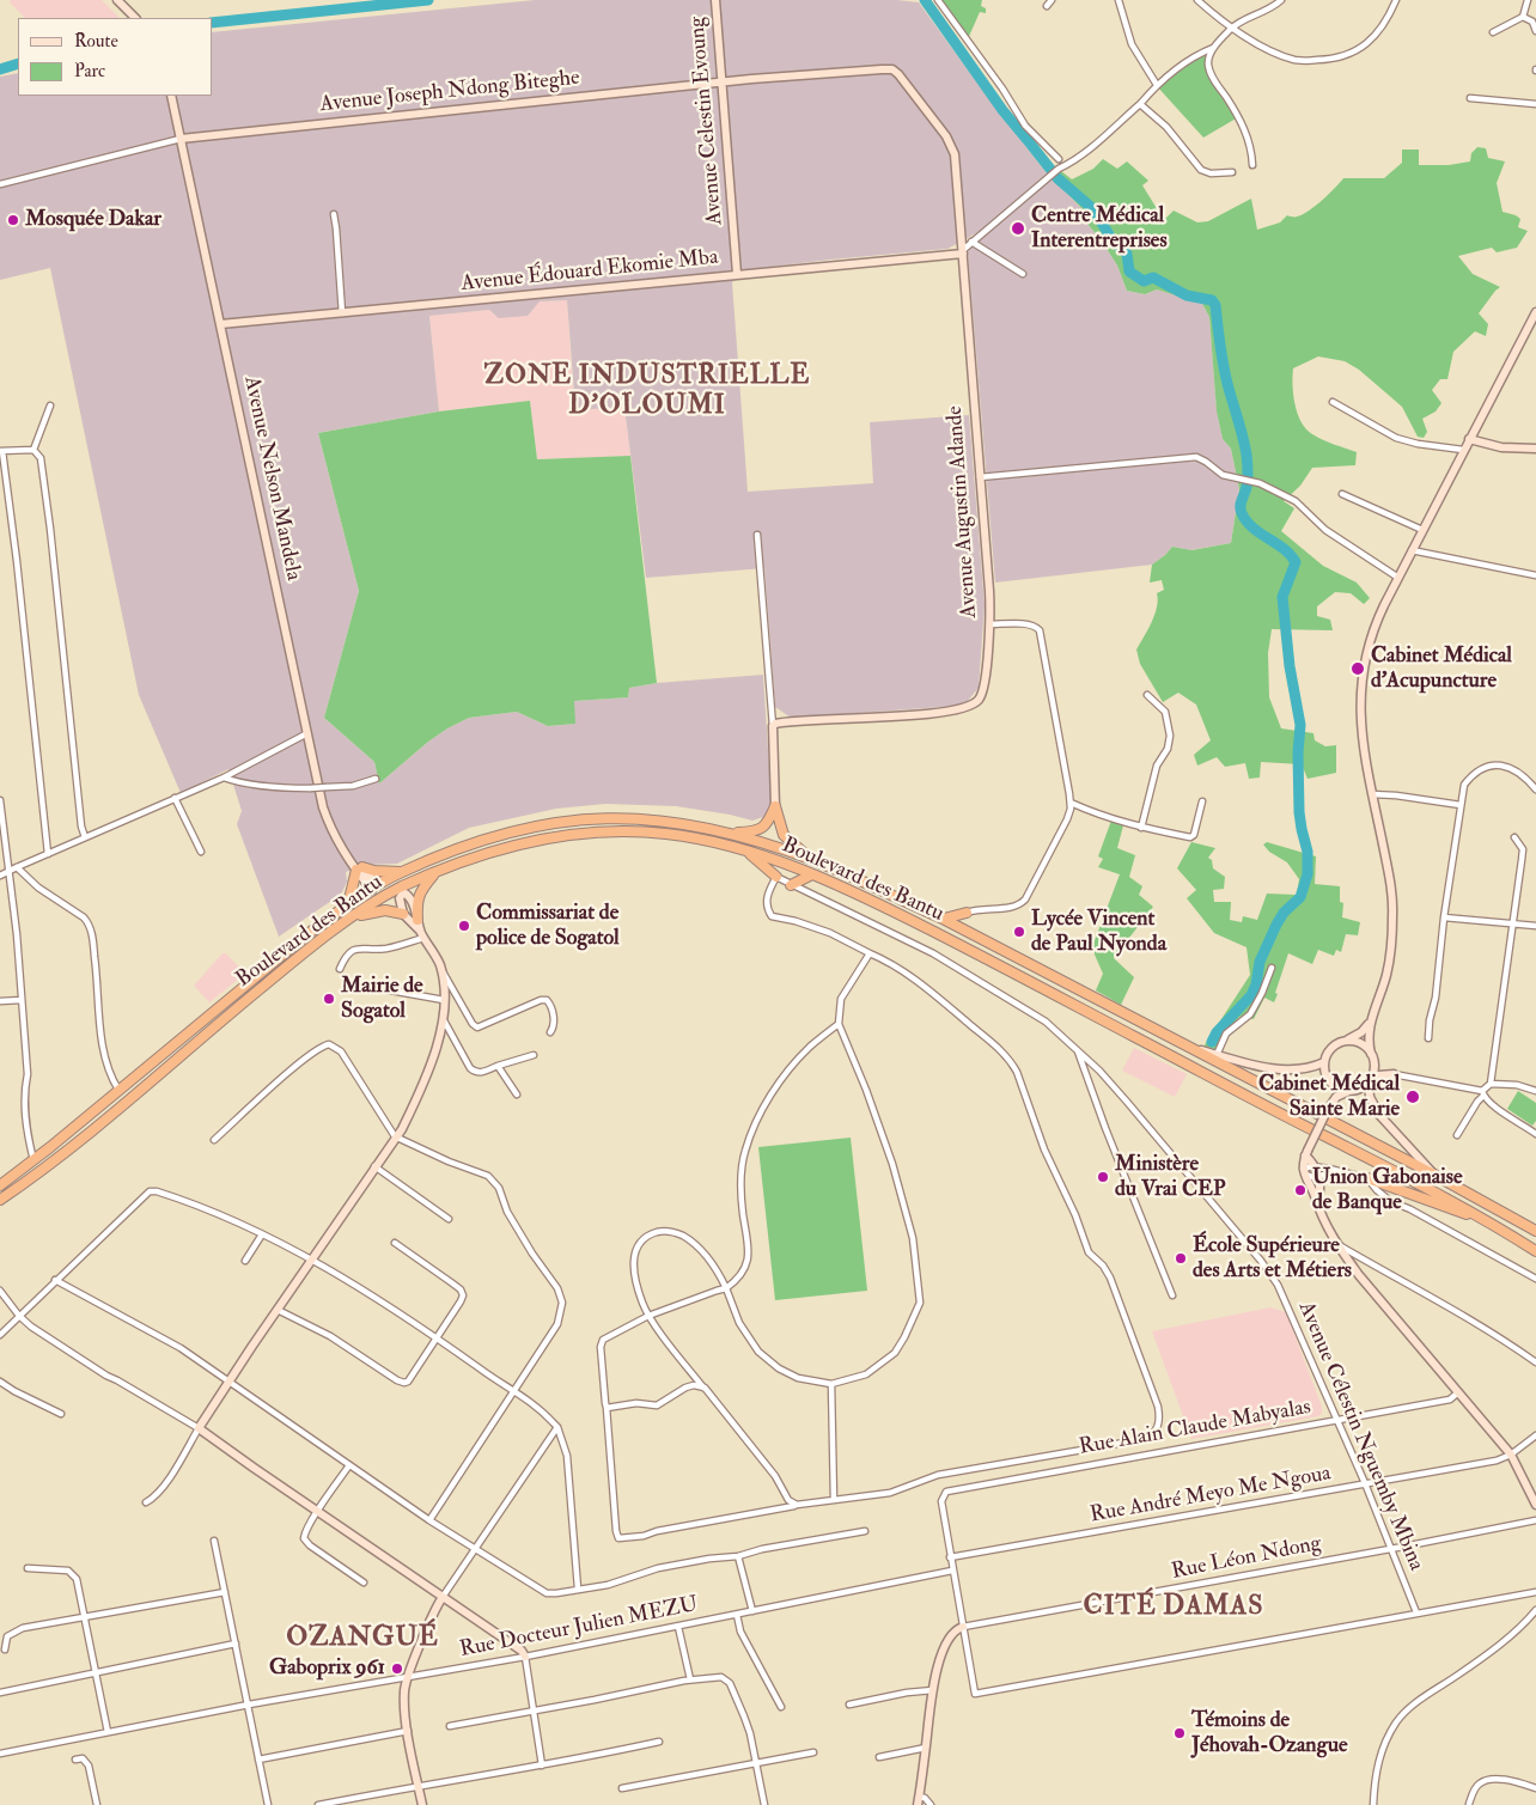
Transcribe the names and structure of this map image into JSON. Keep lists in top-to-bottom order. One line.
{"streets":{"highway":["Boulevard des Bantu"],"street":["Avenue Joseph Ndong Biteghe","Avenue Celestin Evoung","Avenue Édouard Ekomie Mba","Avenue Nelson Mandela","Avenue Augustin Adande","Rue Alain Claude Mabyalas","Avenue Célestin Nguemby Mbina","Rue André Meyo Me Ngoua","Rue Léon Ndong","Rue Docteur Julien MEZU"]},"crossings":[["Avenue Joseph Ndong Biteghe","Avenue Celestin Evoung"],["Avenue Joseph Ndong Biteghe","Avenue Édouard Ekomie Mba"],["Avenue Joseph Ndong Biteghe","Avenue Nelson Mandela"],["Avenue Joseph Ndong Biteghe","Avenue Augustin Adande"],["Avenue Celestin Evoung","Avenue Édouard Ekomie Mba"],["Avenue Édouard Ekomie Mba","Avenue Nelson Mandela"],["Avenue Édouard Ekomie Mba","Avenue Augustin Adande"],["Avenue Nelson Mandela","Boulevard des Bantu"],["Rue Alain Claude Mabyalas","Avenue Célestin Nguemby Mbina"],["Rue Alain Claude Mabyalas","Rue André Meyo Me Ngoua"],["Avenue Célestin Nguemby Mbina","Rue André Meyo Me Ngoua"],["Avenue Célestin Nguemby Mbina","Rue Léon Ndong"]],"districts":["ZONE INDUSTRIELLE D'OLOUMI","CITÉ DAMAS","OZANGUÉ"],"places":["Mosquée Dakar","Centre Médical Interentreprises","Cabinet Médical d'Acupuncture","Commissariat de police de Sogatol","Lycée Vincent de Paul Nyonda","Mairie de Sogatol","Cabinet Médical Sainte Marie","Ministère du Vrai CEP","Union Gabonaise de Banque","École Supérieure des Arts et Métiers","Gaboprix 961","Témoins de Jéhovah-Ozangue"],"legend":["Route","Parc"]}
